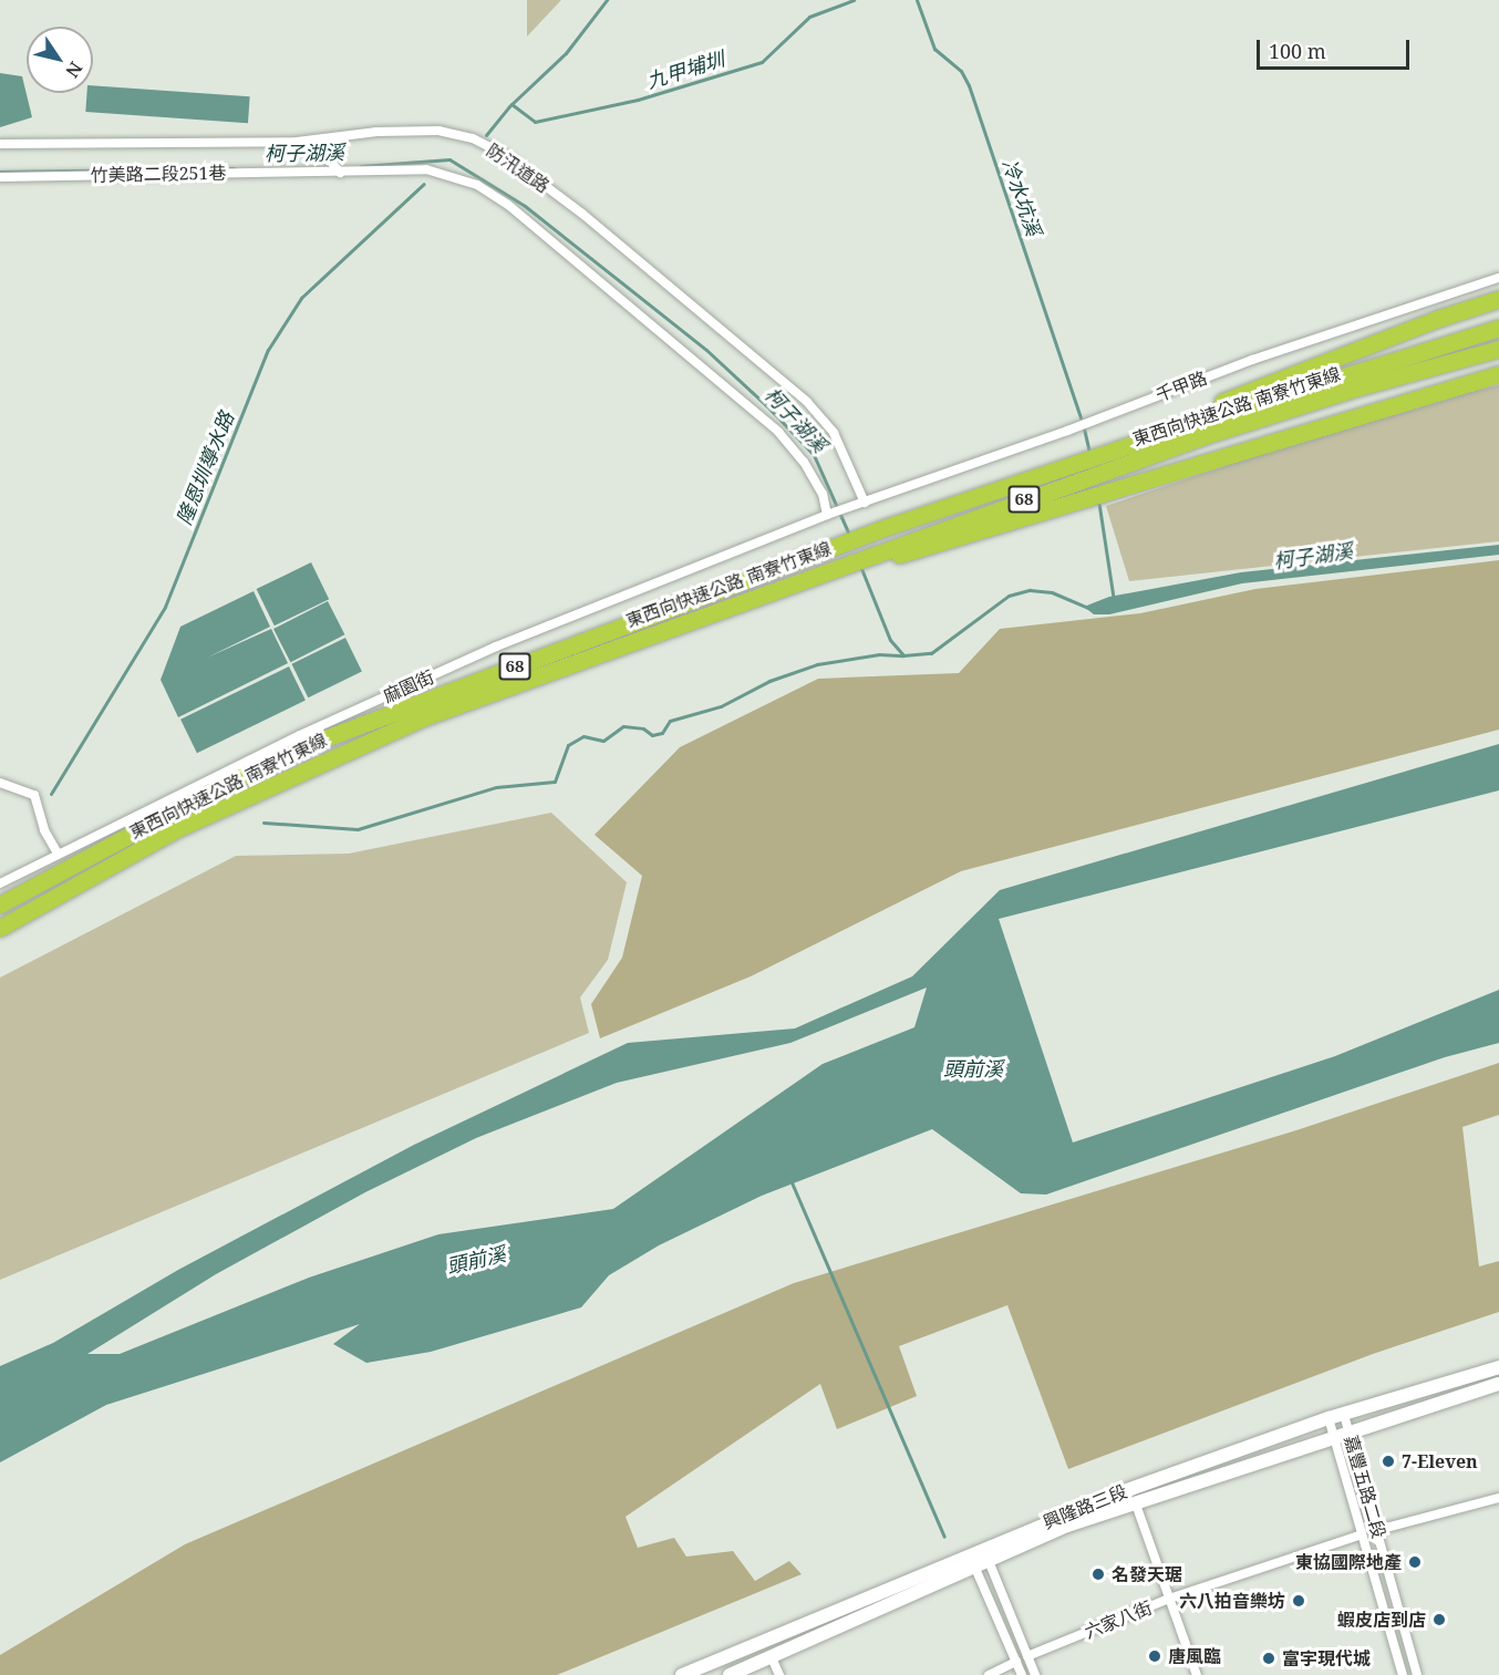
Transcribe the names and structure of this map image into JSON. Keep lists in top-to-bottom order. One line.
{"streets":{"highway":["東西向快速公路 南寮竹東線","68"],"street":["防汛道路","竹美路二段251巷","千甲路","麻園街","嘉豐五路二段","興隆路三段","六家八街"]},"crossings":[["防汛道路","千甲路"],["竹美路二段251巷","千甲路"],["竹美路二段251巷","麻園街"],["千甲路","麻園街"],["嘉豐五路二段","興隆路三段"],["嘉豐五路二段","六家八街"]],"water":["九甲埔圳","柯子湖溪","冷水坑溪","隆恩圳導水路","頭前溪"],"places":["7-Eleven","東協國際地產","名發天琚","六八拍音樂坊","蝦皮店到店","唐風臨","富宇現代城"],"scale_bar":"100 m","north":"bottom right"}
